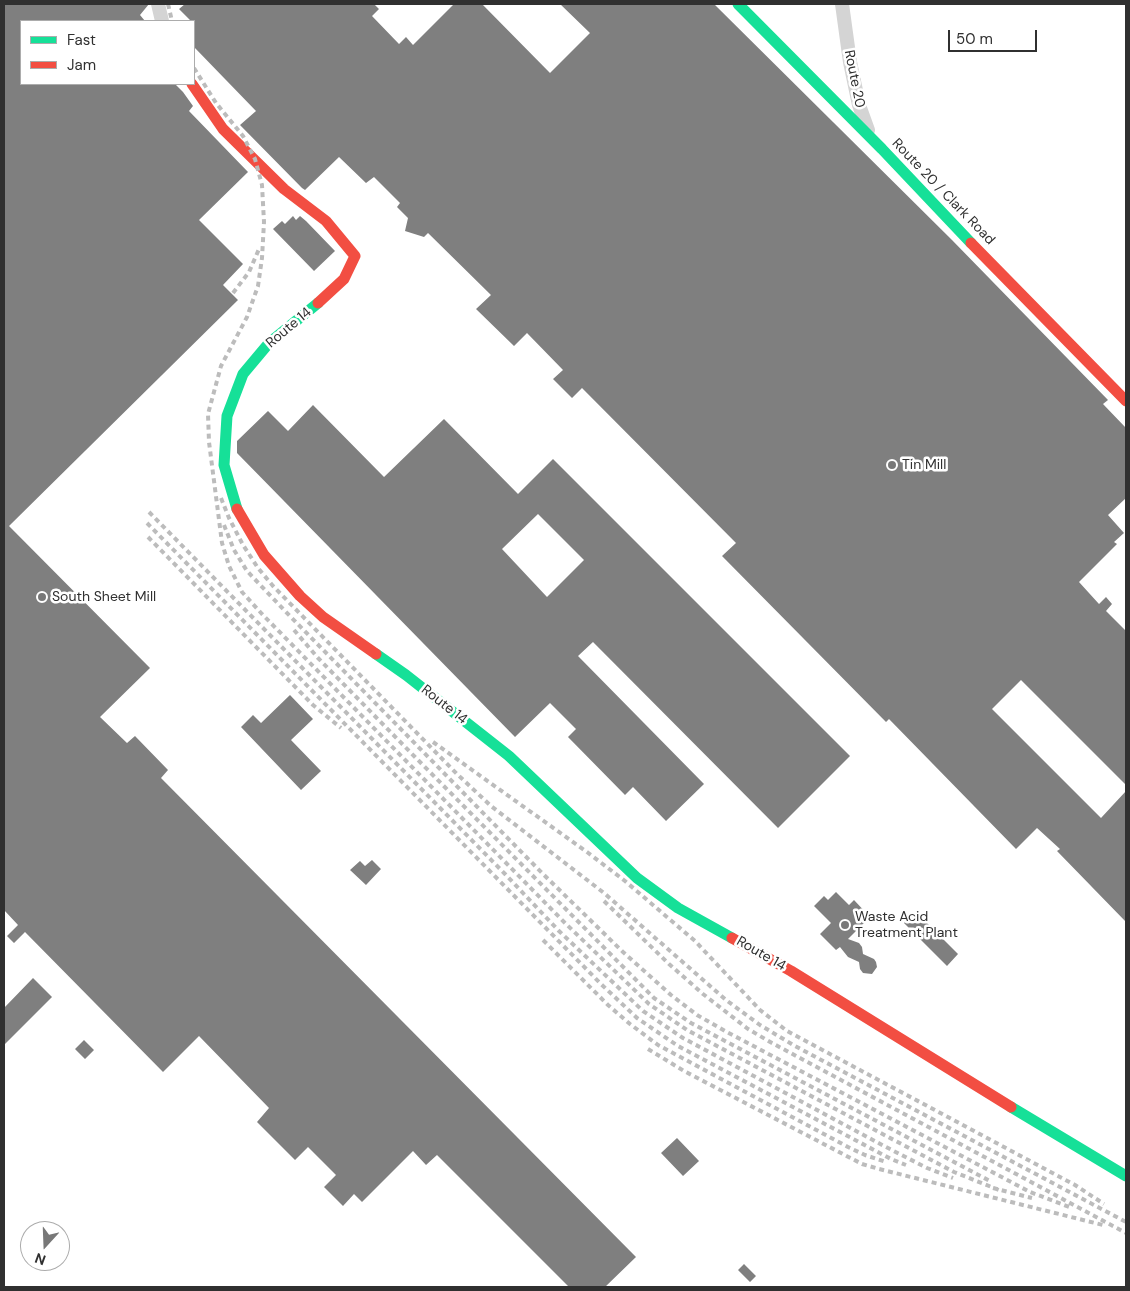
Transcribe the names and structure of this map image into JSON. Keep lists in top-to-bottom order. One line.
{"streets":{"street":["Route 20","Route 20 / Clark Road","Route 14"]},"crossings":[["Route 20","Route 20 / Clark Road"]],"places":["Tin Mill","South Sheet Mill","Waste Acid Treatment Plant"],"legend":["Fast","Jam"],"scale_bar":"50 m","north":"bottom"}
